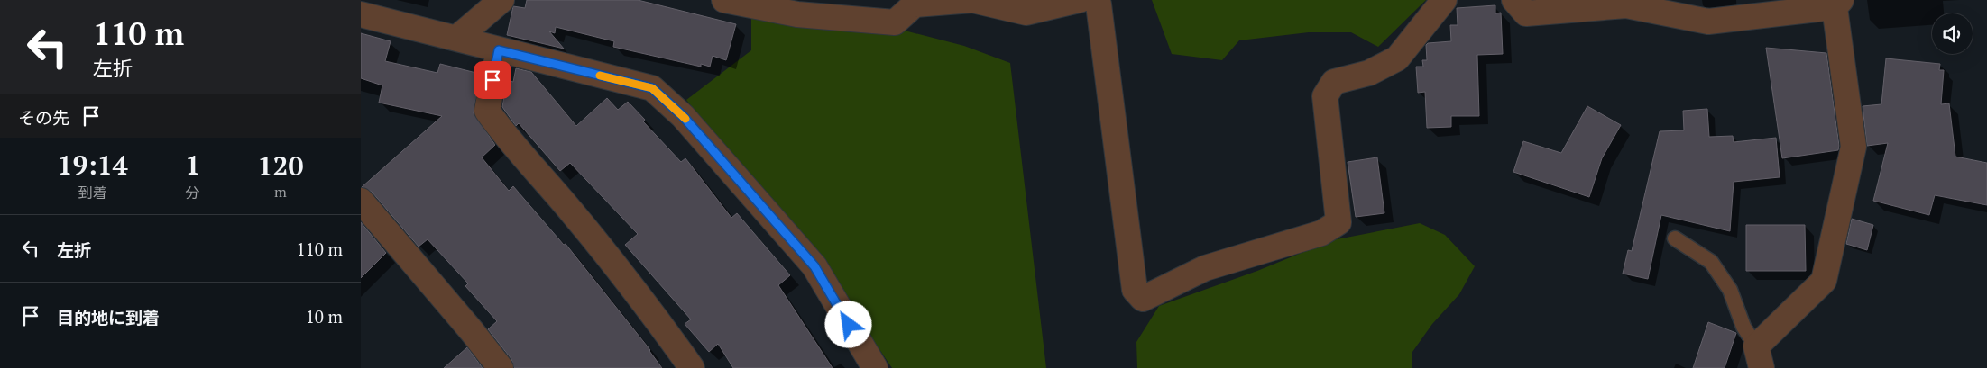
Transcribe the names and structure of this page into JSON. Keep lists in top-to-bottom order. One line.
{"page":{"turn":["110 m","左折"],"then":"その先","eta":["19:14","到着","1","分","120","m"],"list":[{"name":"左折","value":"110 m"},{"name":"目的地に到着","value":"10 m"}]}}
